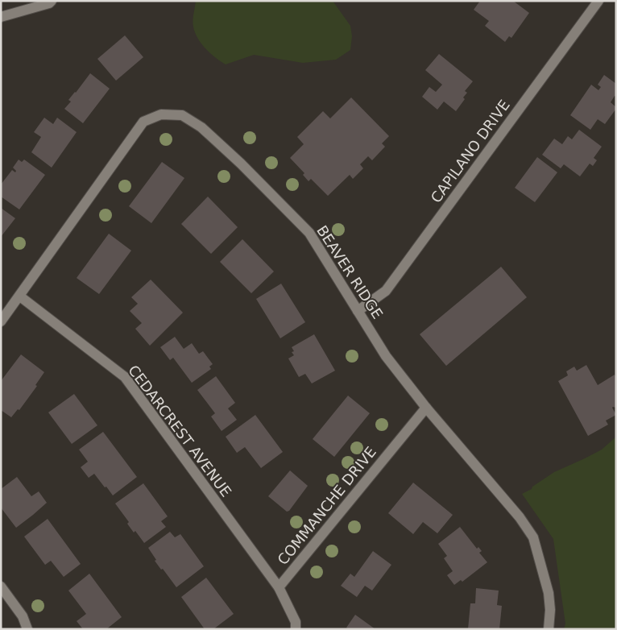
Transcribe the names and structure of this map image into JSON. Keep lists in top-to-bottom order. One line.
{"streets":{"street":["CAPILANO DRIVE","BEAVER RIDGE","CEDARCREST AVENUE","COMMANCHE DRIVE"]},"crossings":[["CAPILANO DRIVE","BEAVER RIDGE"],["BEAVER RIDGE","CEDARCREST AVENUE"],["BEAVER RIDGE","COMMANCHE DRIVE"],["CEDARCREST AVENUE","COMMANCHE DRIVE"]]}
